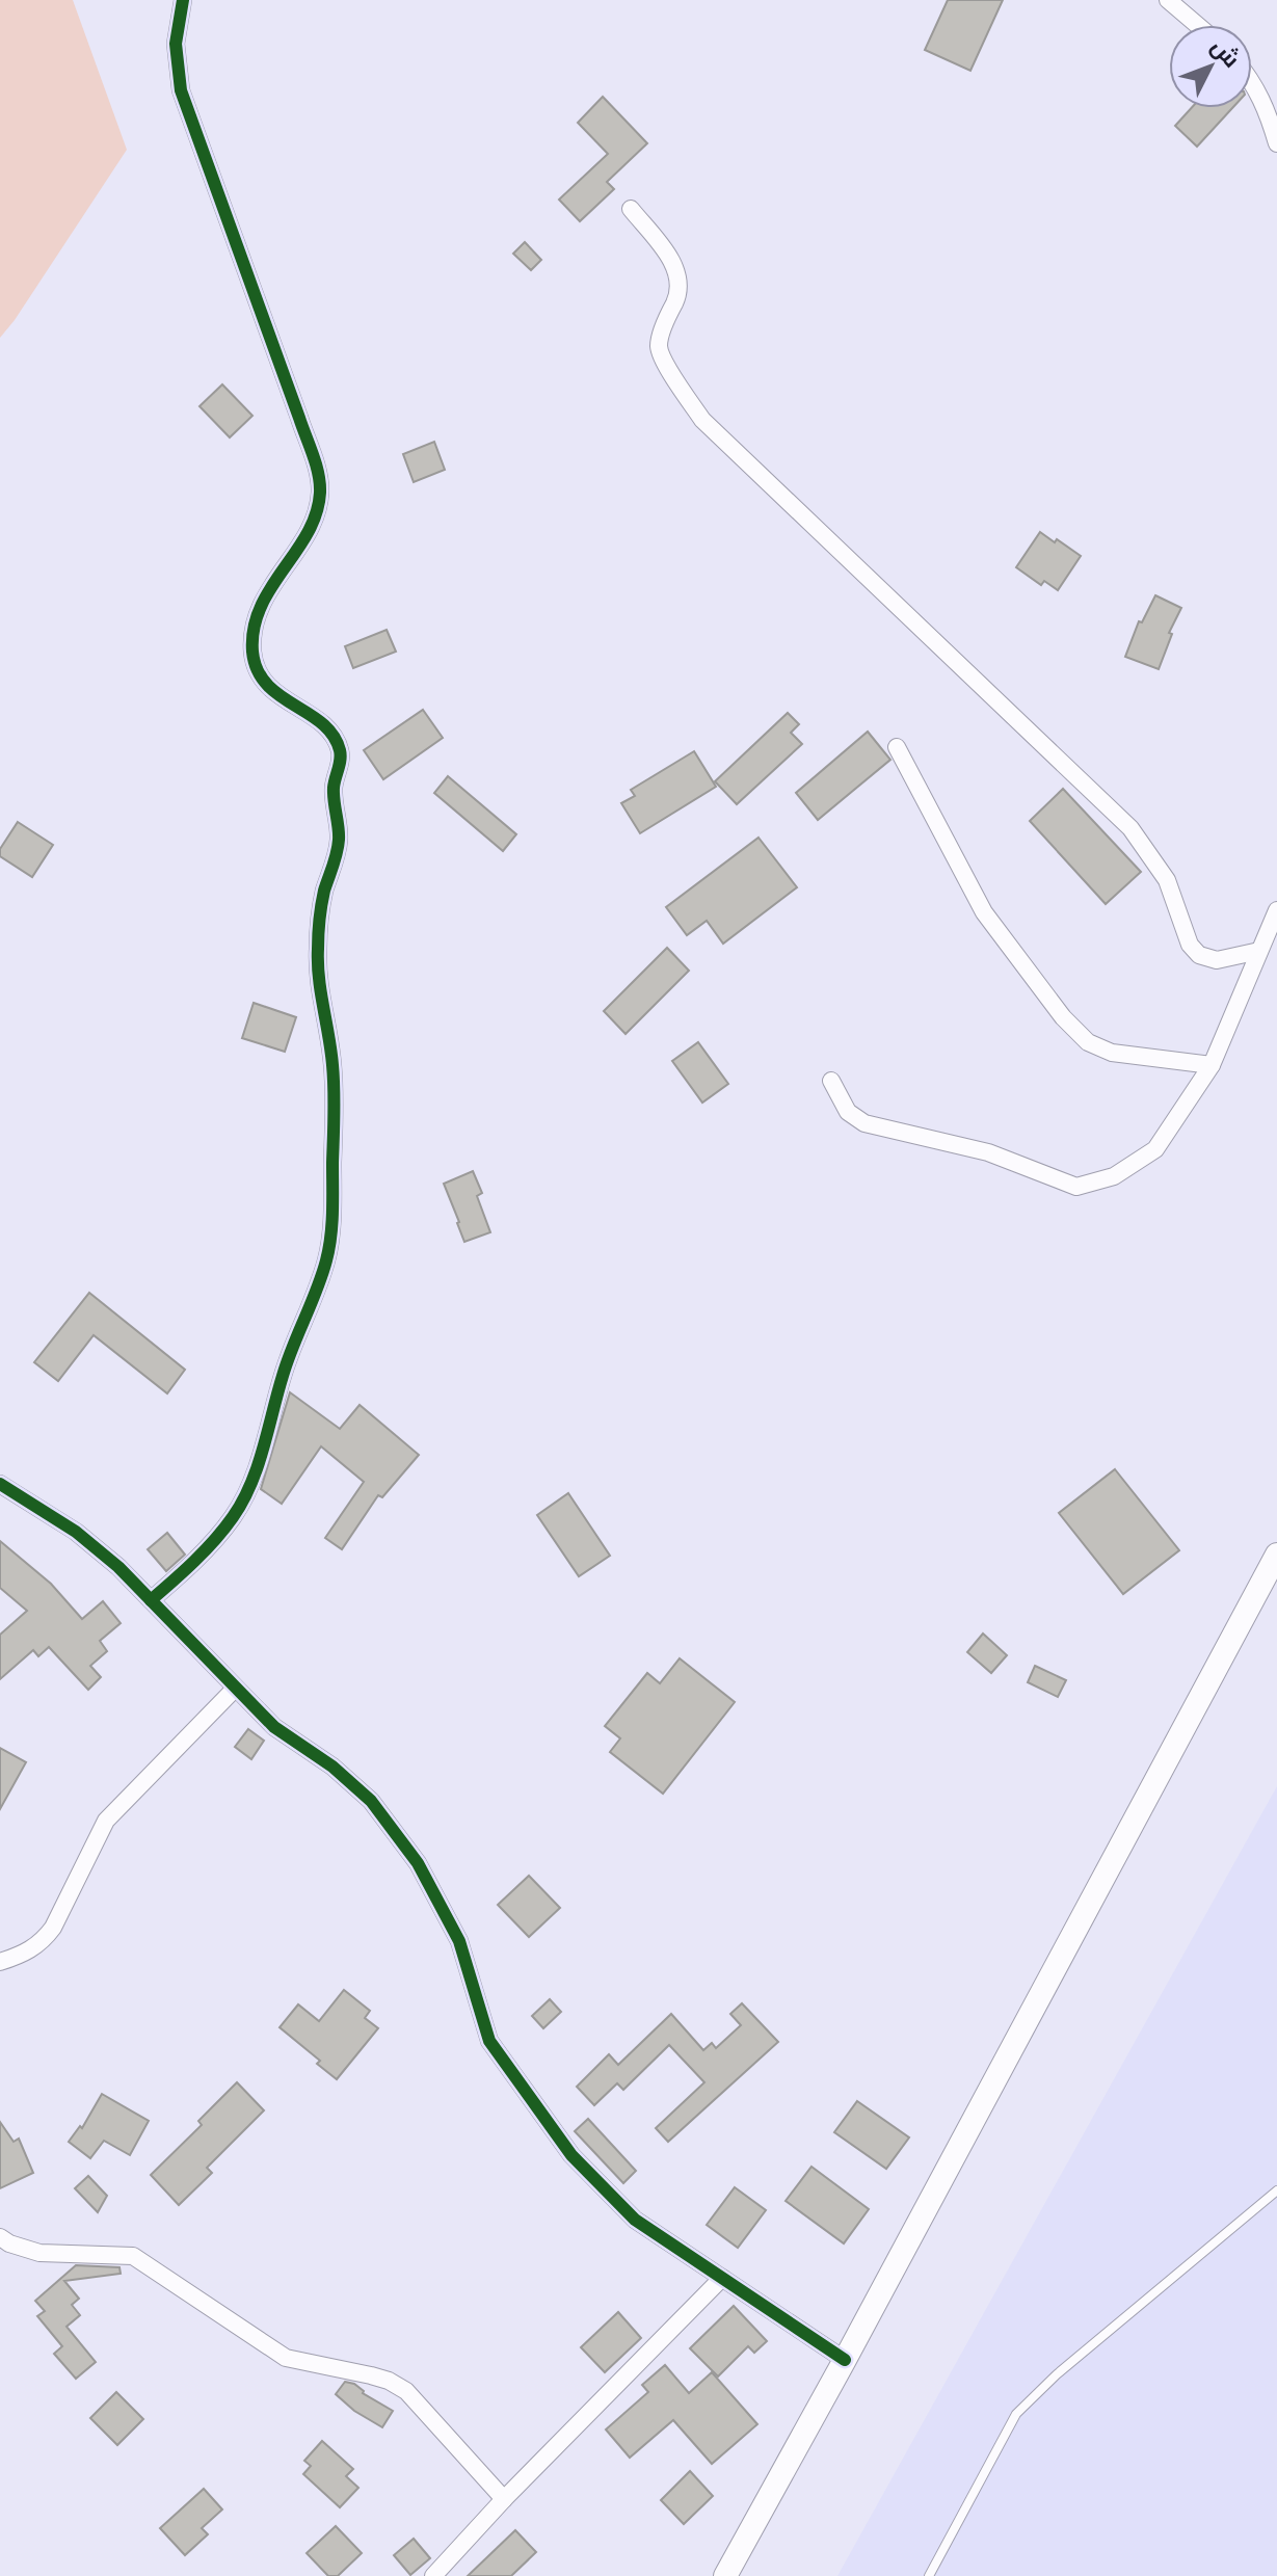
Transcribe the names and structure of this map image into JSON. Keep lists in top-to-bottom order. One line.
{"north":"top right"}
